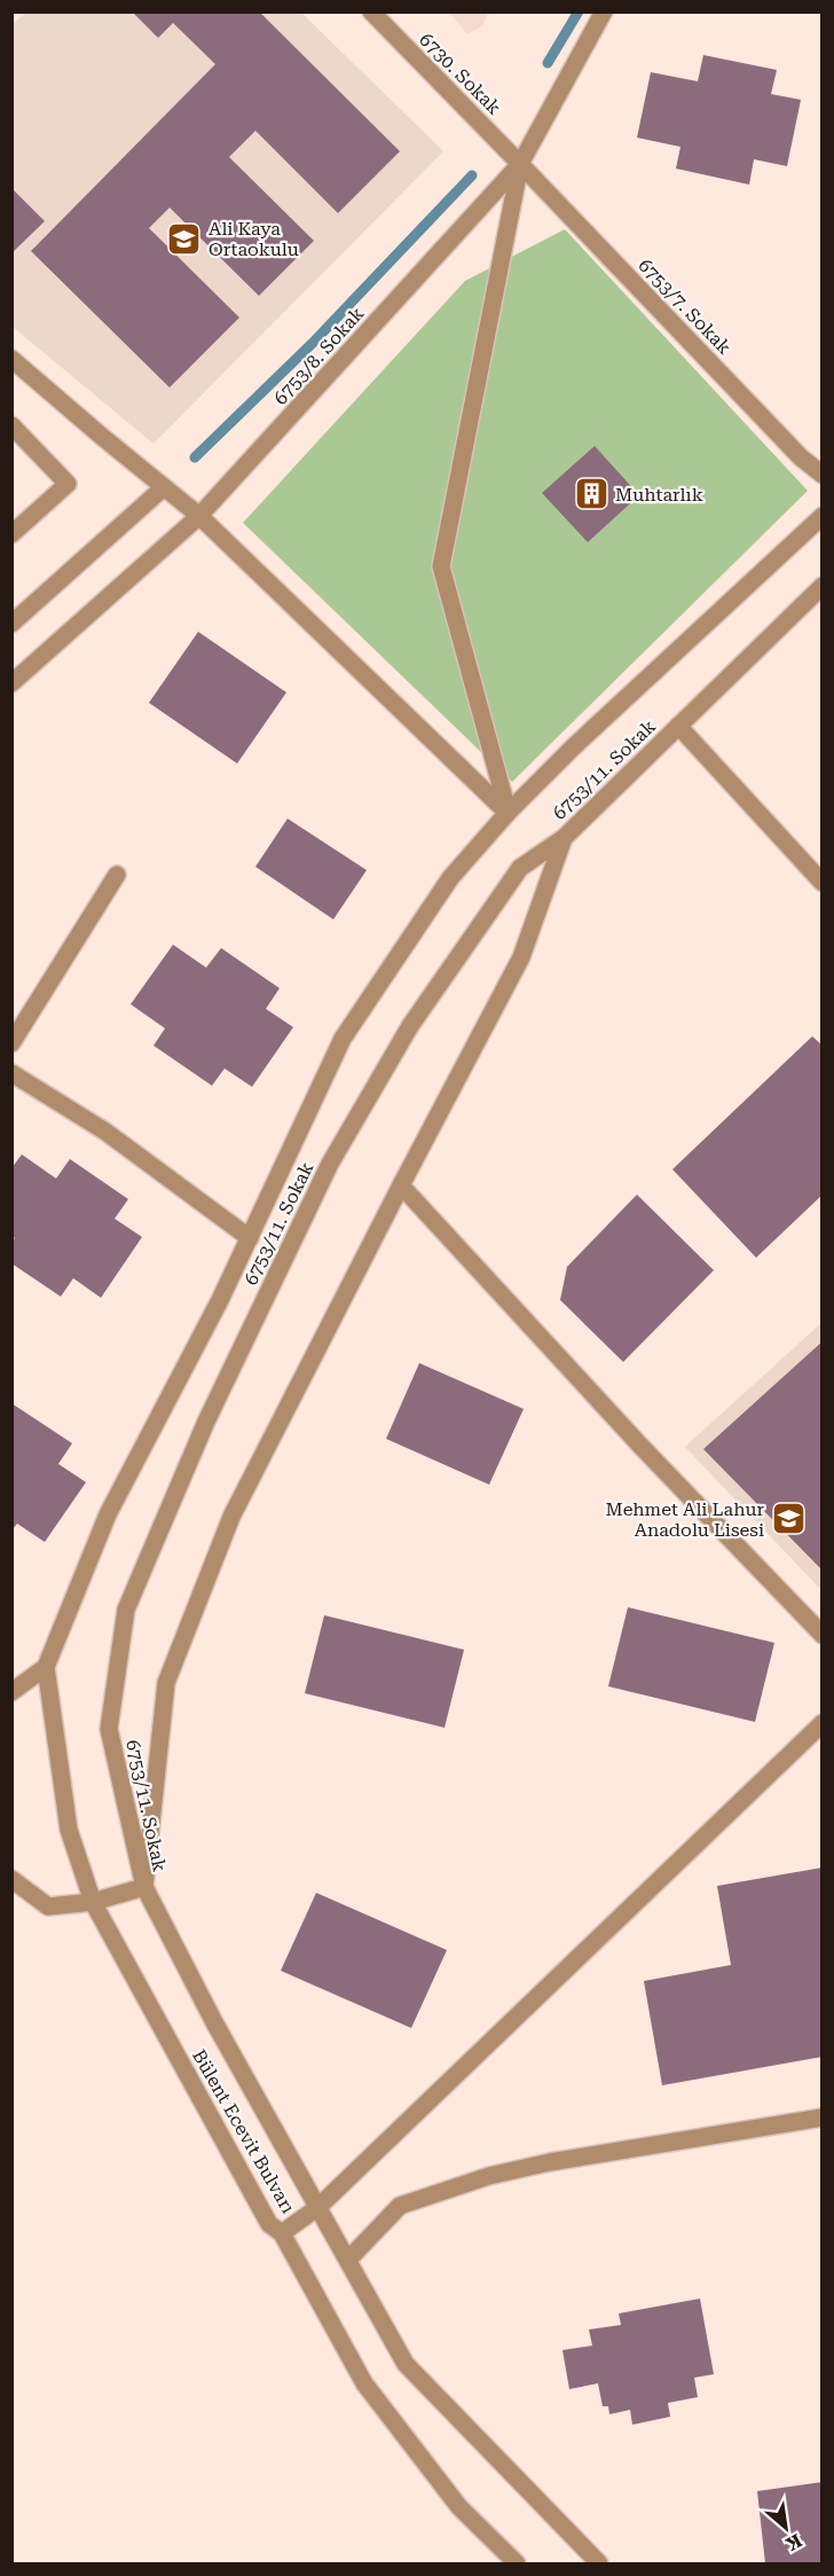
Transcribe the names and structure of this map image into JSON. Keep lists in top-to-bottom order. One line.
{"streets":{"street":["6730. Sokak","6753/7. Sokak","6753/8. Sokak","6753/11. Sokak","Bülent Ecevit Bulvarı"]},"crossings":[["6730. Sokak","6753/7. Sokak"],["6730. Sokak","6753/8. Sokak"],["6753/7. Sokak","6753/8. Sokak"],["6753/11. Sokak","Bülent Ecevit Bulvarı"]],"places":{"school or university":["Ali Kaya Ortaokulu","Mehmet Ali Lahur Anadolu Lisesi"],"building":["Muhtarlık"]},"north":"bottom right"}
